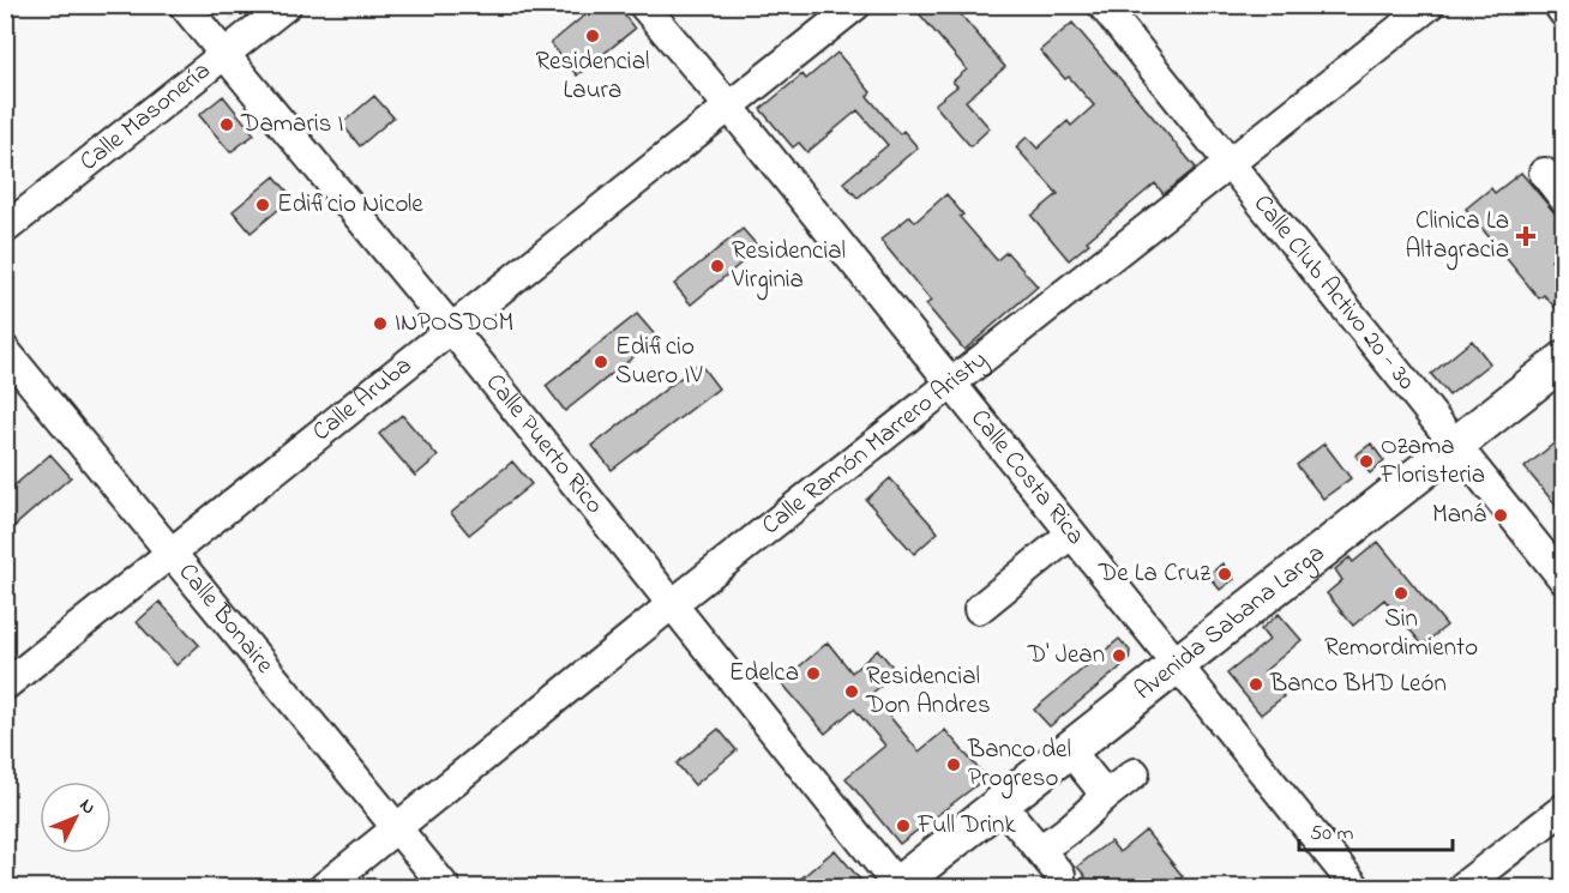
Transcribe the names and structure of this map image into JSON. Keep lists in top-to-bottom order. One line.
{"streets":{"main road":["Avenida Sabana Larga"],"street":["Calle Masonería","Calle Club Activo 20 - 30","Calle Aruba","Calle Ramón Marrero Aristy","Calle Puerto Rico","Calle Costa Rica","Calle Bonaire"]},"crossings":[["Calle Masonería","Calle Puerto Rico"],["Calle Club Activo 20 - 30","Calle Ramón Marrero Aristy"],["Calle Club Activo 20 - 30","Avenida Sabana Larga"],["Calle Aruba","Calle Puerto Rico"],["Calle Aruba","Calle Costa Rica"],["Calle Aruba","Calle Bonaire"],["Calle Ramón Marrero Aristy","Calle Puerto Rico"],["Calle Ramón Marrero Aristy","Calle Costa Rica"],["Calle Ramón Marrero Aristy","Calle Bonaire"],["Calle Puerto Rico","Avenida Sabana Larga"],["Calle Costa Rica","Avenida Sabana Larga"]],"places":{"other":["Residencial Laura","Damaris I","Edificio Nicole","Residencial Virginia","INPOSDOM","Edificio Suero IV","Ozama Floristeria","Maná","De La Cruz","Sin Remordimiento","D' Jean","Edelca","Banco BHD León","Residencial Don Andres","Banco del Progreso","Full Drink"],"health":["Clinica La Altagracia"]},"scale_bar":"50 m","north":"top right"}
